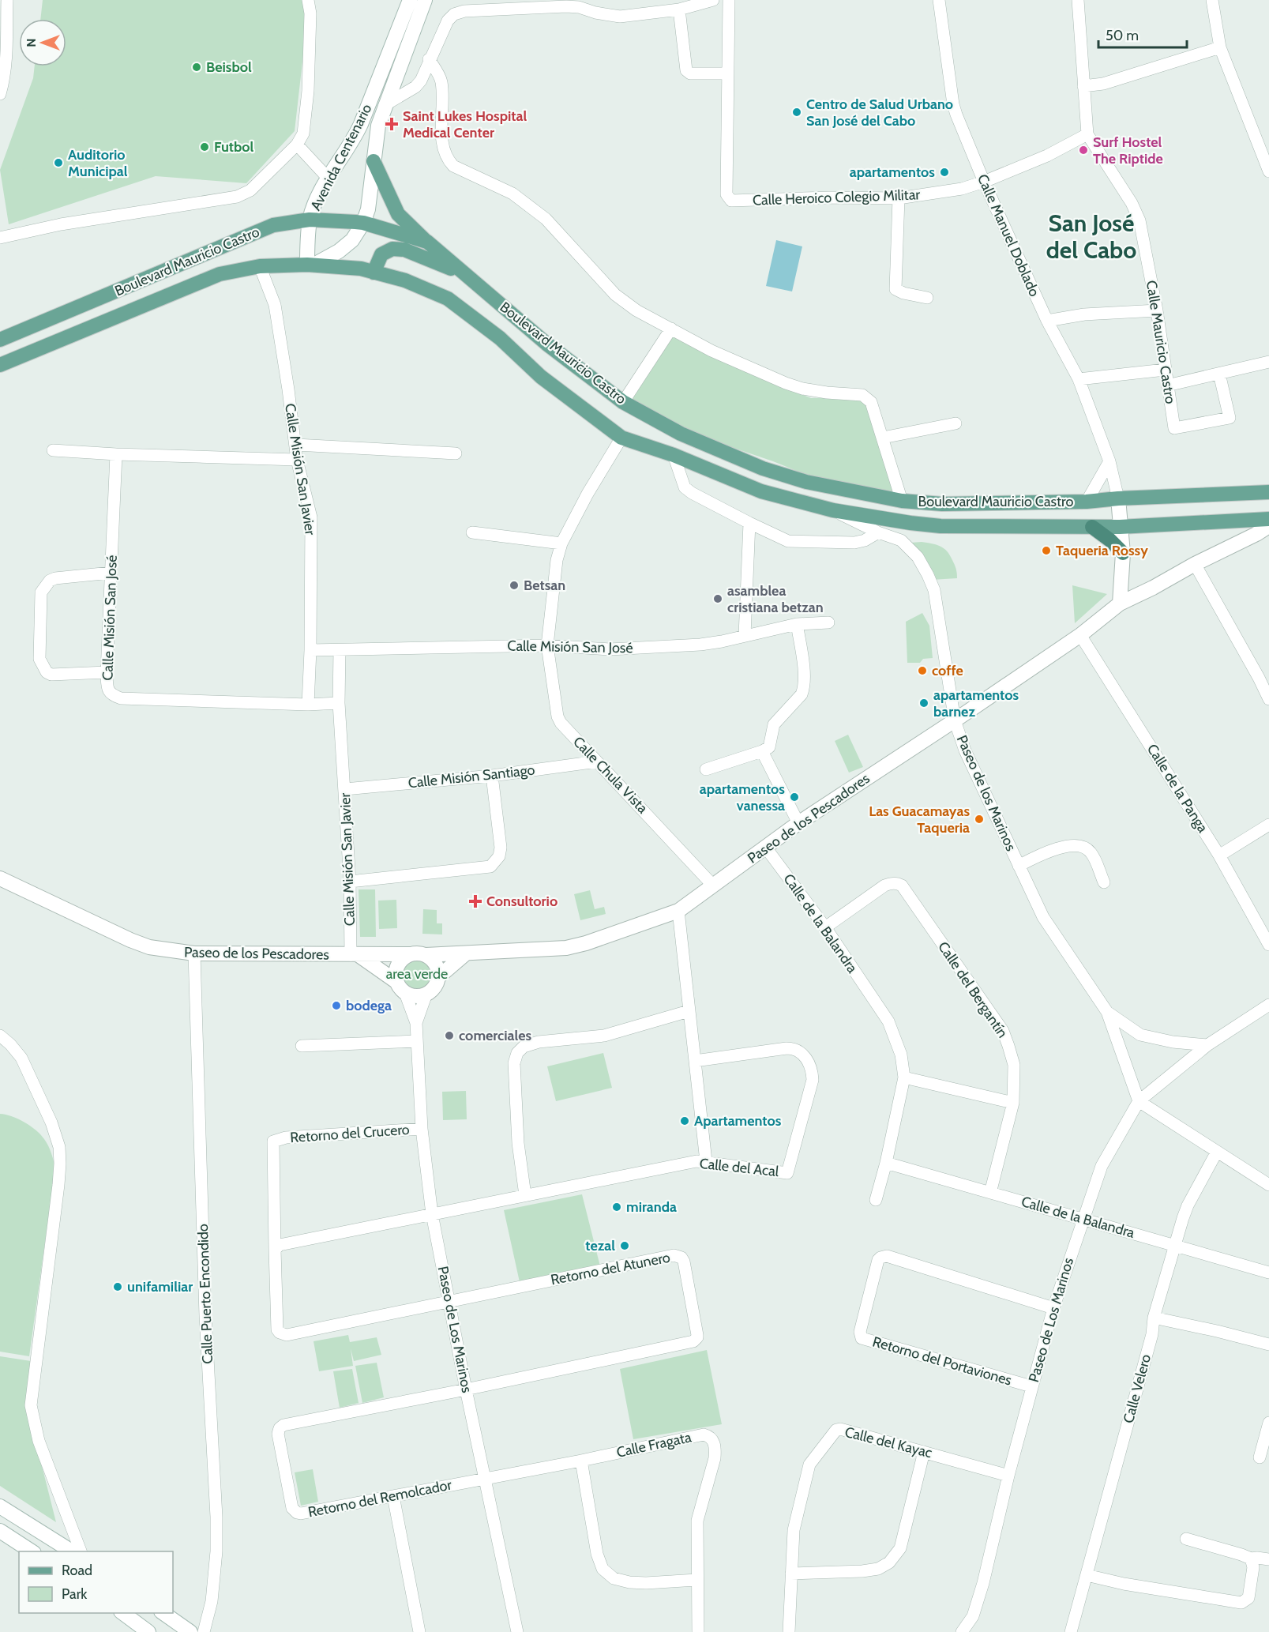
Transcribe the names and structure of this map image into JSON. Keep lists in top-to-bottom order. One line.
{"streets":{"main road":["Boulevard Mauricio Castro"],"street":["Avenida Centenario","Calle Heroico Colegio Militar","Calle Manuel Doblado","Calle Mauricio Castro","Calle Misión San Javier","Calle Misión San José","Calle Chula Vista","Calle Misión Santiago","Calle de la Panga","Paseo de los Marinos","Paseo de los Pescadores","Calle de la Balandra","Calle del Bergantín","Retorno del Crucero","Calle del Acal","Retorno del Atunero","Calle Puerto Encondido","Paseo de Los Marinos","Retorno del Portaviones","Calle Velero","Calle del Kayac","Calle Fragata","Retorno del Remolcador"]},"crossings":[["Avenida Centenario","Boulevard Mauricio Castro"],["Calle Heroico Colegio Militar","Calle Manuel Doblado"],["Calle Heroico Colegio Militar","Calle Mauricio Castro"],["Calle Manuel Doblado","Boulevard Mauricio Castro"],["Boulevard Mauricio Castro","Calle Misión San Javier"],["Boulevard Mauricio Castro","Calle Chula Vista"],["Boulevard Mauricio Castro","Paseo de los Marinos"],["Calle Misión San Javier","Calle Misión San José"],["Calle Misión San Javier","Calle Misión Santiago"],["Calle Misión San Javier","Paseo de los Pescadores"],["Calle Misión San José","Calle Chula Vista"],["Calle Chula Vista","Calle Misión Santiago"],["Calle Chula Vista","Paseo de los Pescadores"],["Calle de la Panga","Paseo de los Pescadores"],["Paseo de los Marinos","Paseo de los Pescadores"],["Paseo de los Marinos","Paseo de Los Marinos"],["Paseo de los Pescadores","Calle de la Balandra"],["Paseo de los Pescadores","Calle Puerto Encondido"],["Paseo de los Pescadores","Paseo de Los Marinos"],["Calle de la Balandra","Calle del Bergantín"],["Calle de la Balandra","Paseo de Los Marinos"],["Calle de la Balandra","Calle Velero"],["Retorno del Crucero","Calle del Acal"],["Retorno del Crucero","Retorno del Atunero"],["Retorno del Crucero","Paseo de Los Marinos"],["Calle del Acal","Retorno del Atunero"],["Calle del Acal","Paseo de Los Marinos"],["Retorno del Atunero","Paseo de Los Marinos"],["Retorno del Atunero","Retorno del Remolcador"],["Paseo de Los Marinos","Retorno del Portaviones"],["Paseo de Los Marinos","Calle del Kayac"],["Paseo de Los Marinos","Calle Fragata"],["Paseo de Los Marinos","Retorno del Remolcador"],["Calle Fragata","Retorno del Remolcador"]],"districts":["San José del Cabo"],"parks":["area verde"],"places":{"other":["Beisbol","Centro de Salud Urbano San José del Cabo","Futbol","Surf Hostel The Riptide","Auditorio Municipal","apartamentos","Taqueria Rossy","Betsan","asamblea cristiana betzan","coffe","apartamentos barnez","apartamentos vanessa","Las Guacamayas Taqueria","bodega","comerciales","Apartamentos","miranda","tezal","unifamiliar"],"health":["Saint Lukes Hospital Medical Center","Consultorio"]},"legend":["Road","Park"],"scale_bar":"50 m","north":"left"}
